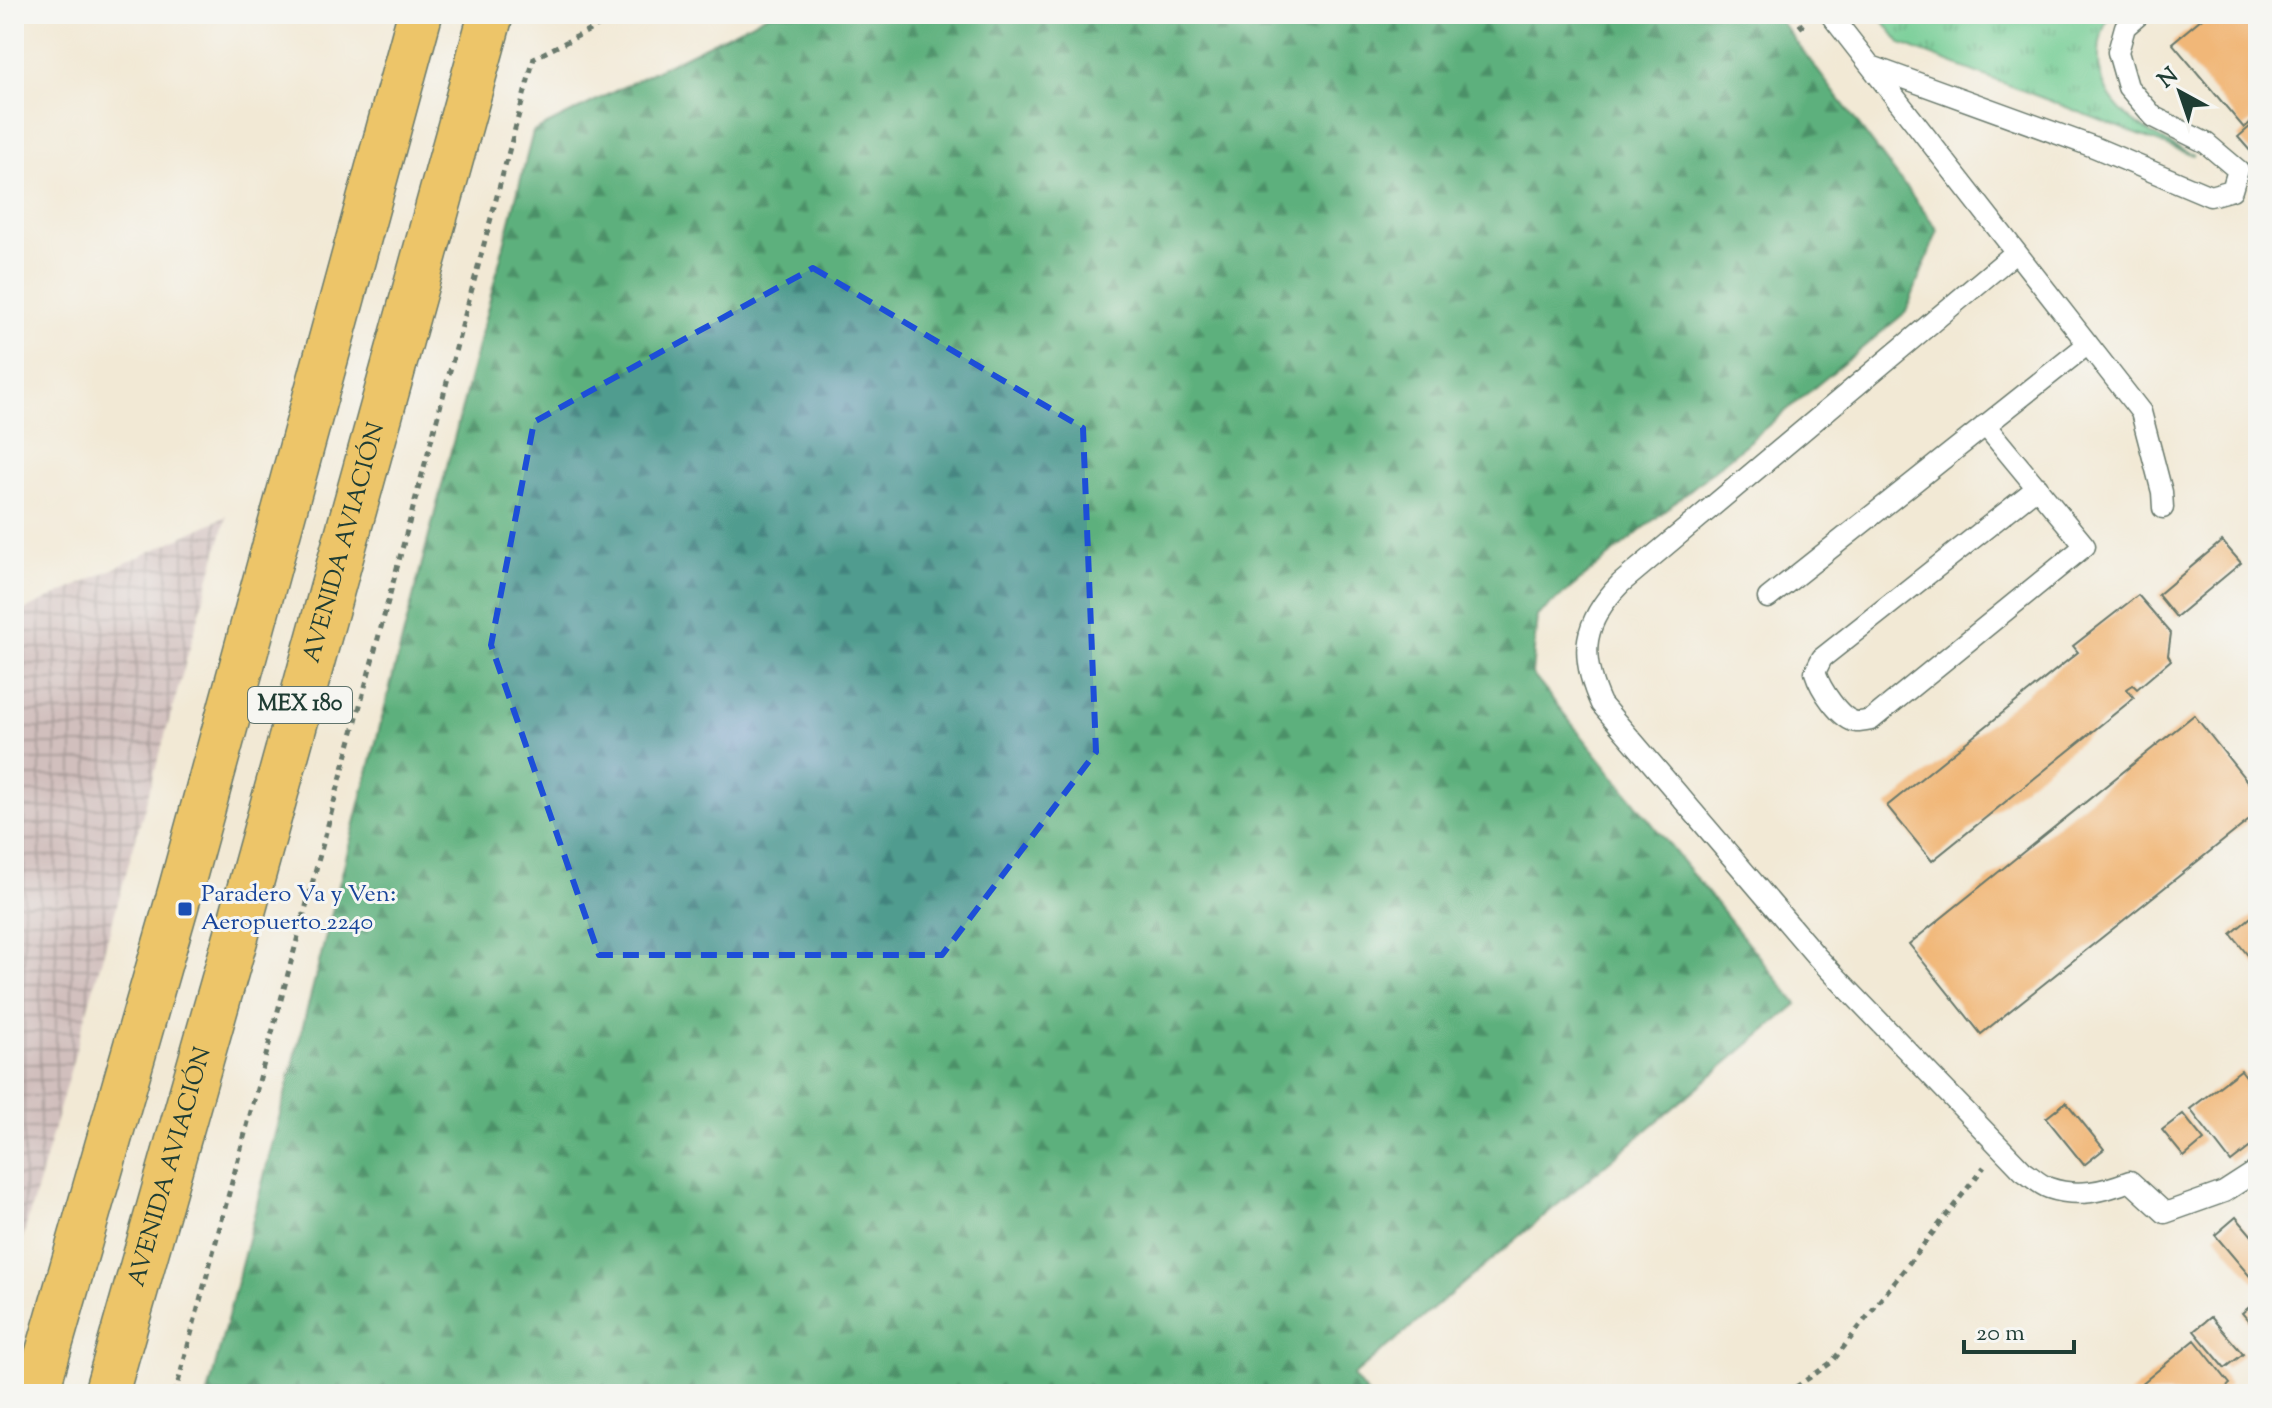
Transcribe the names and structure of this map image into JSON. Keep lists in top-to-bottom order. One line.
{"streets":{"main road":["AVENIDA AVIACIÓN","MEX 180"]},"places":{"transit":["Paradero Va y Ven: Aeropuerto_2240"]},"scale_bar":"20 m","north":"top left"}
